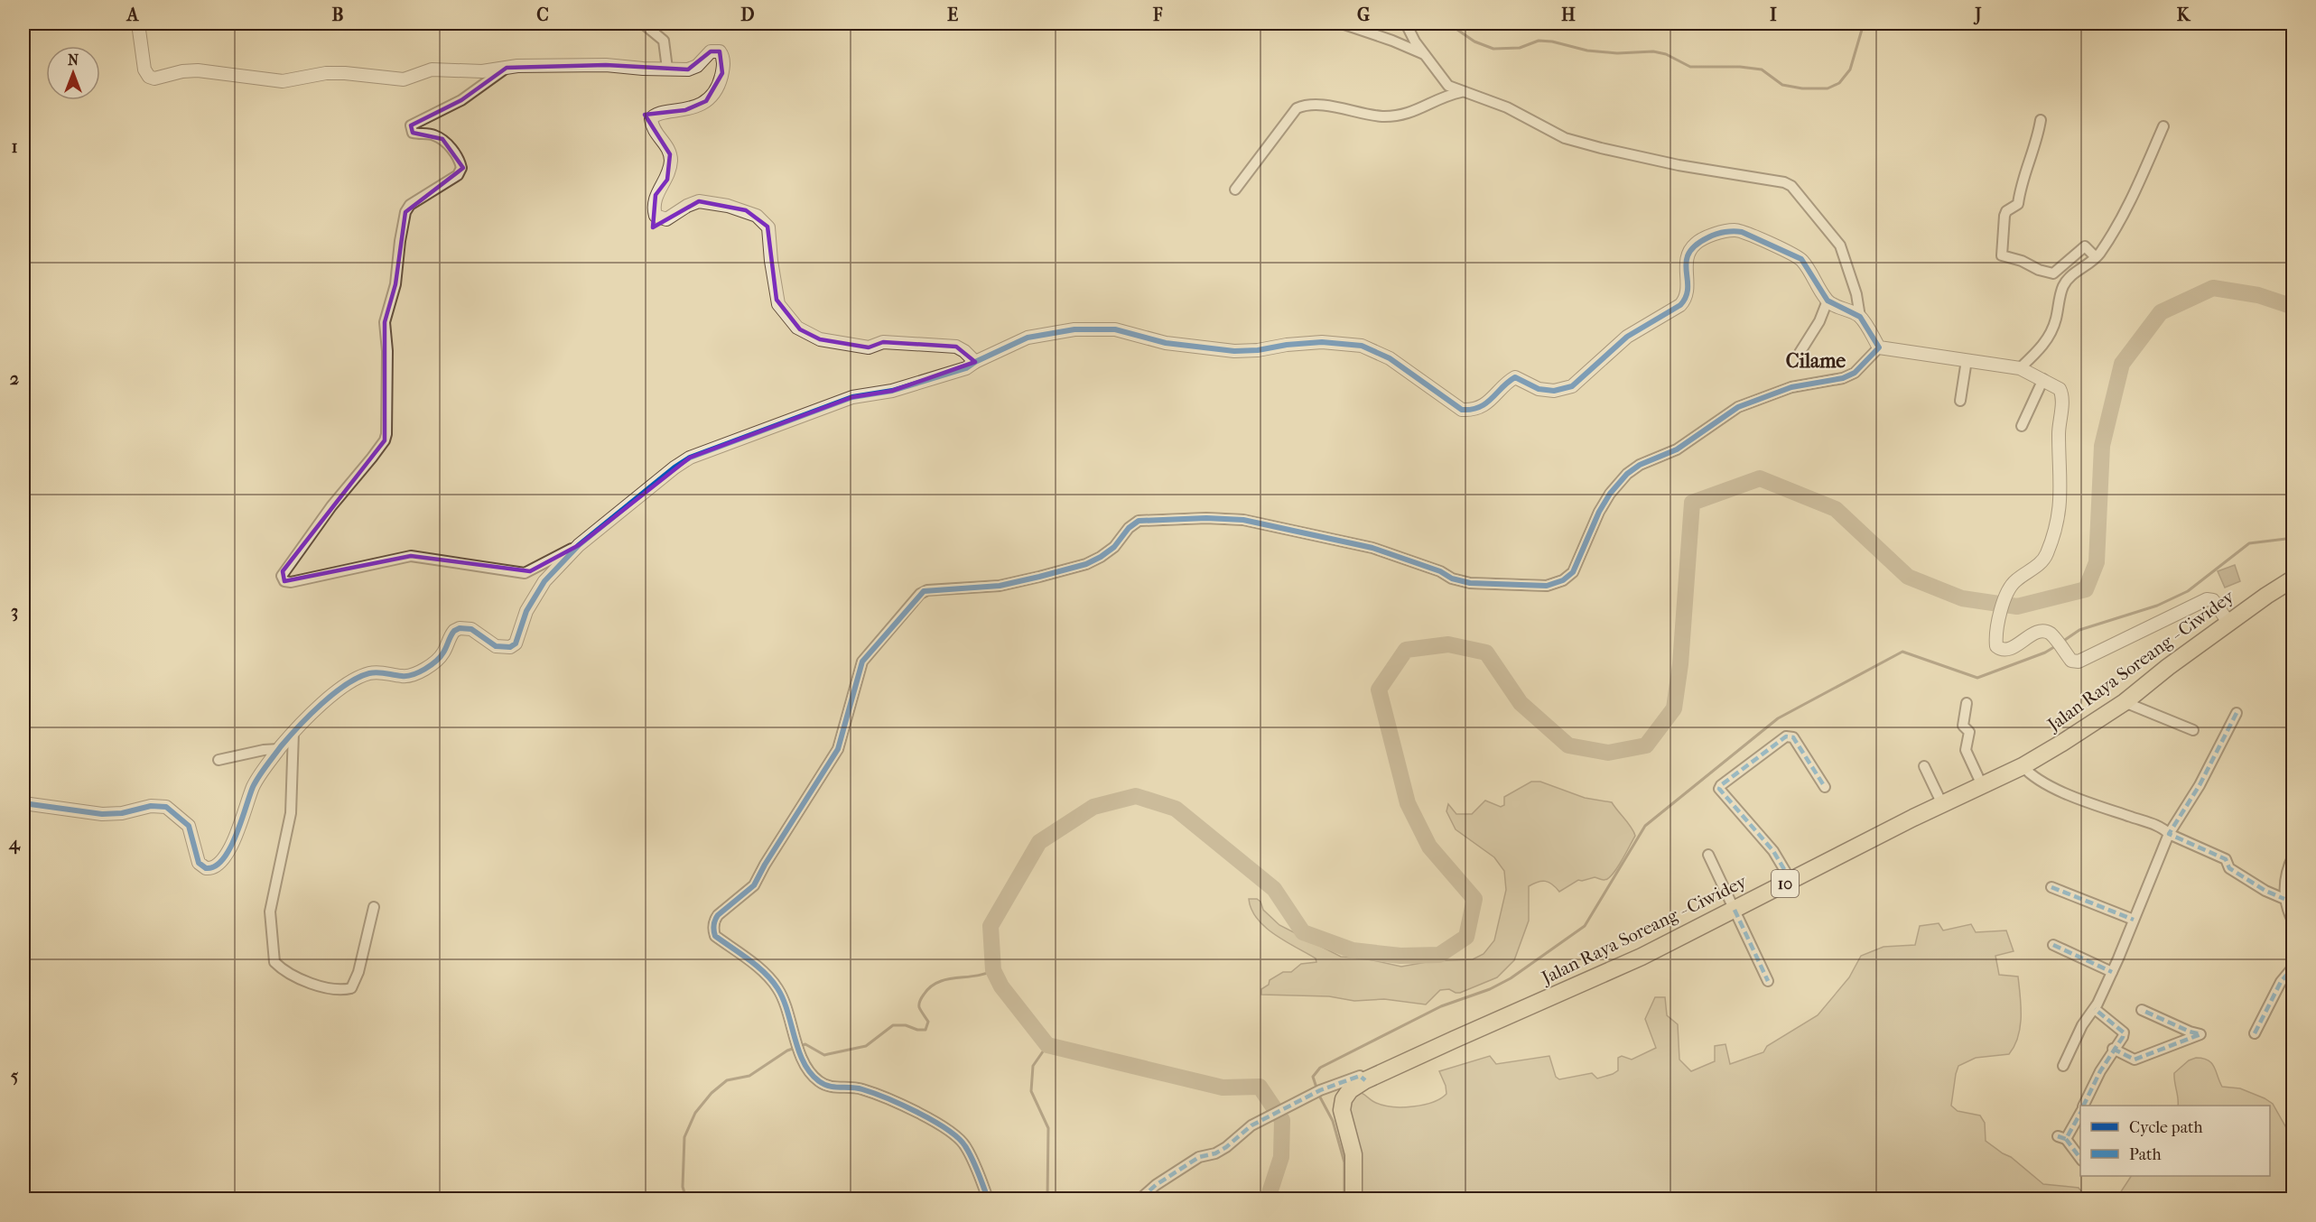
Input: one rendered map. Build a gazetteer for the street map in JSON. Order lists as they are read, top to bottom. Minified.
{"streets":{"highway":["Jalan Raya Soreang - Ciwidey","10"]},"districts":["Cilame"],"legend":["Cycle path","Path"],"north":"top","grid":{"columns":["A","B","C","D","E","F","G","H","I","J","K"],"rows":["1","2","3","4","5"]}}
